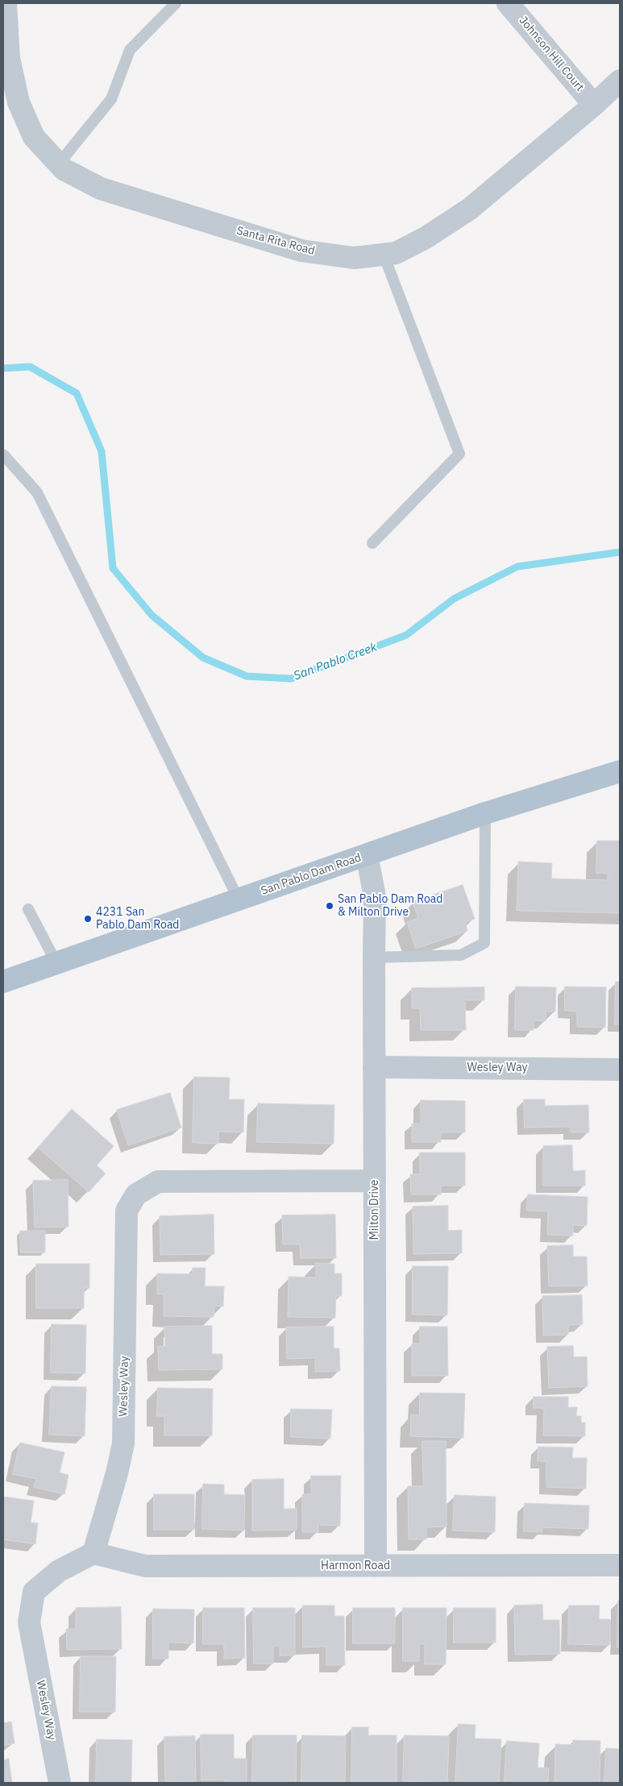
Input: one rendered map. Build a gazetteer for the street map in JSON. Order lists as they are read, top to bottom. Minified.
{"streets":{"main road":["San Pablo Dam Road"],"street":["Johnson Hill Court","Santa Rita Road","Wesley Way","Milton Drive","Harmon Road"]},"crossings":[["Johnson Hill Court","Santa Rita Road"],["San Pablo Dam Road","Milton Drive"],["Wesley Way","Milton Drive"],["Wesley Way","Harmon Road"],["Milton Drive","Harmon Road"]],"water":["San Pablo Creek"],"places":["San Pablo Dam Road & Milton Drive","4231 San Pablo Dam Road"]}
